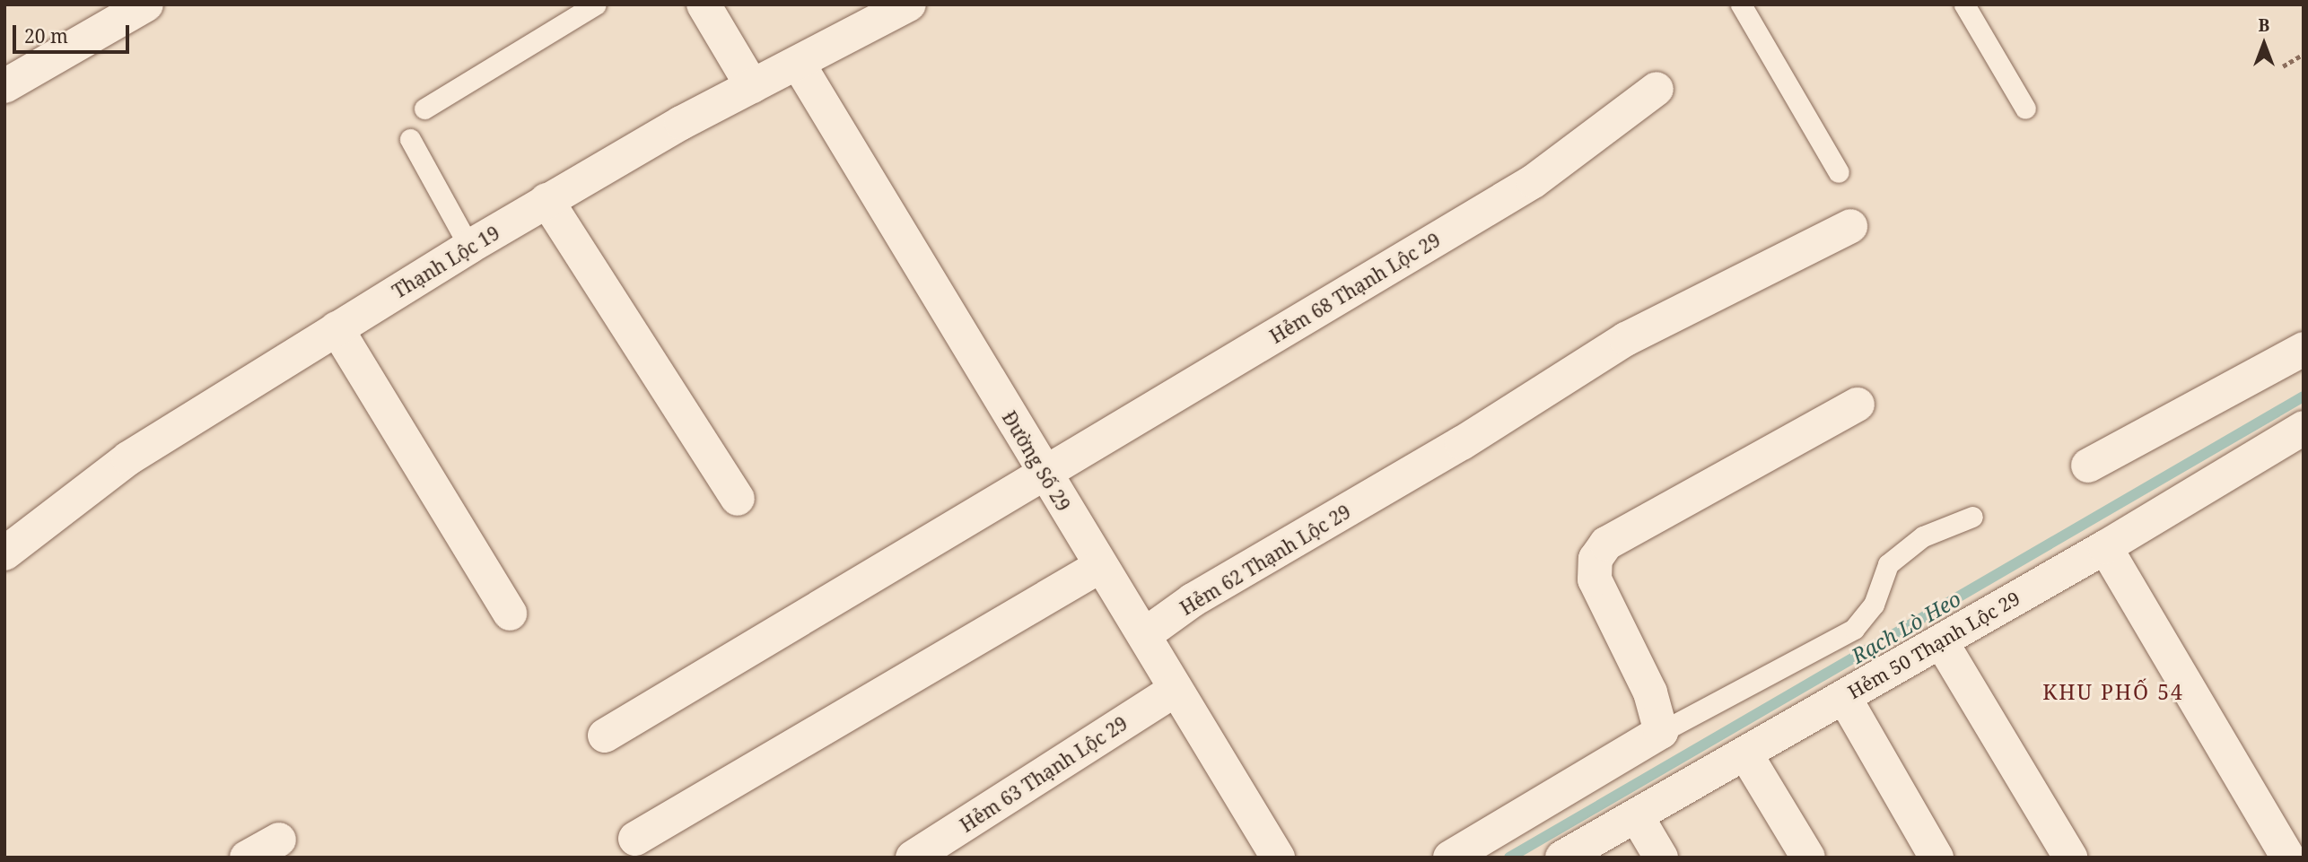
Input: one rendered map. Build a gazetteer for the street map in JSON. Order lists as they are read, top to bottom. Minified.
{"streets":{"street":["Thạnh Lộc 19","Hẻm 68 Thạnh Lộc 29","Đường Số 29","Hẻm 62 Thạnh Lộc 29","Hẻm 50 Thạnh Lộc 29","Hẻm 63 Thạnh Lộc 29"]},"crossings":[["Thạnh Lộc 19","Đường Số 29"],["Hẻm 68 Thạnh Lộc 29","Đường Số 29"],["Đường Số 29","Hẻm 62 Thạnh Lộc 29"],["Đường Số 29","Hẻm 63 Thạnh Lộc 29"]],"districts":["KHU PHỐ 54"],"water":["Rạch Lò Heo"],"scale_bar":"20 m","north":"top"}
